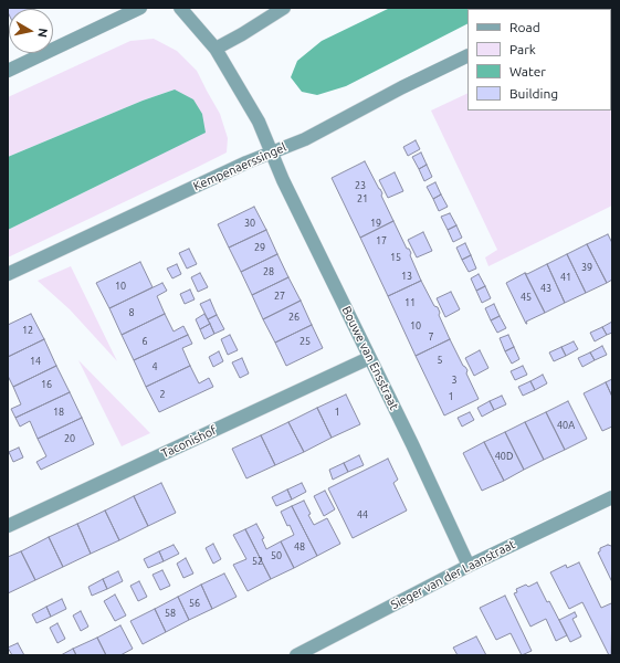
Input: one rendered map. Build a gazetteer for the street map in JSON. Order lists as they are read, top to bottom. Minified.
{"streets":{"street":["Kempenaerssingel","Bouwe van Ensstraat","Taconishof","Sieger van der Laanstraat"]},"crossings":[["Kempenaerssingel","Bouwe van Ensstraat"],["Bouwe van Ensstraat","Taconishof"],["Bouwe van Ensstraat","Sieger van der Laanstraat"]],"house_numbers":["23","21","30","19","17","29","15","39","28","13","41","10","43","27","45","11","8","26","10","12","7","6","25","5","14","4","3","16","2","1","18","1","40A","20","40D","44","48","50","52","56","58"],"legend":["Road","Park","Water","Building"],"north":"right"}
